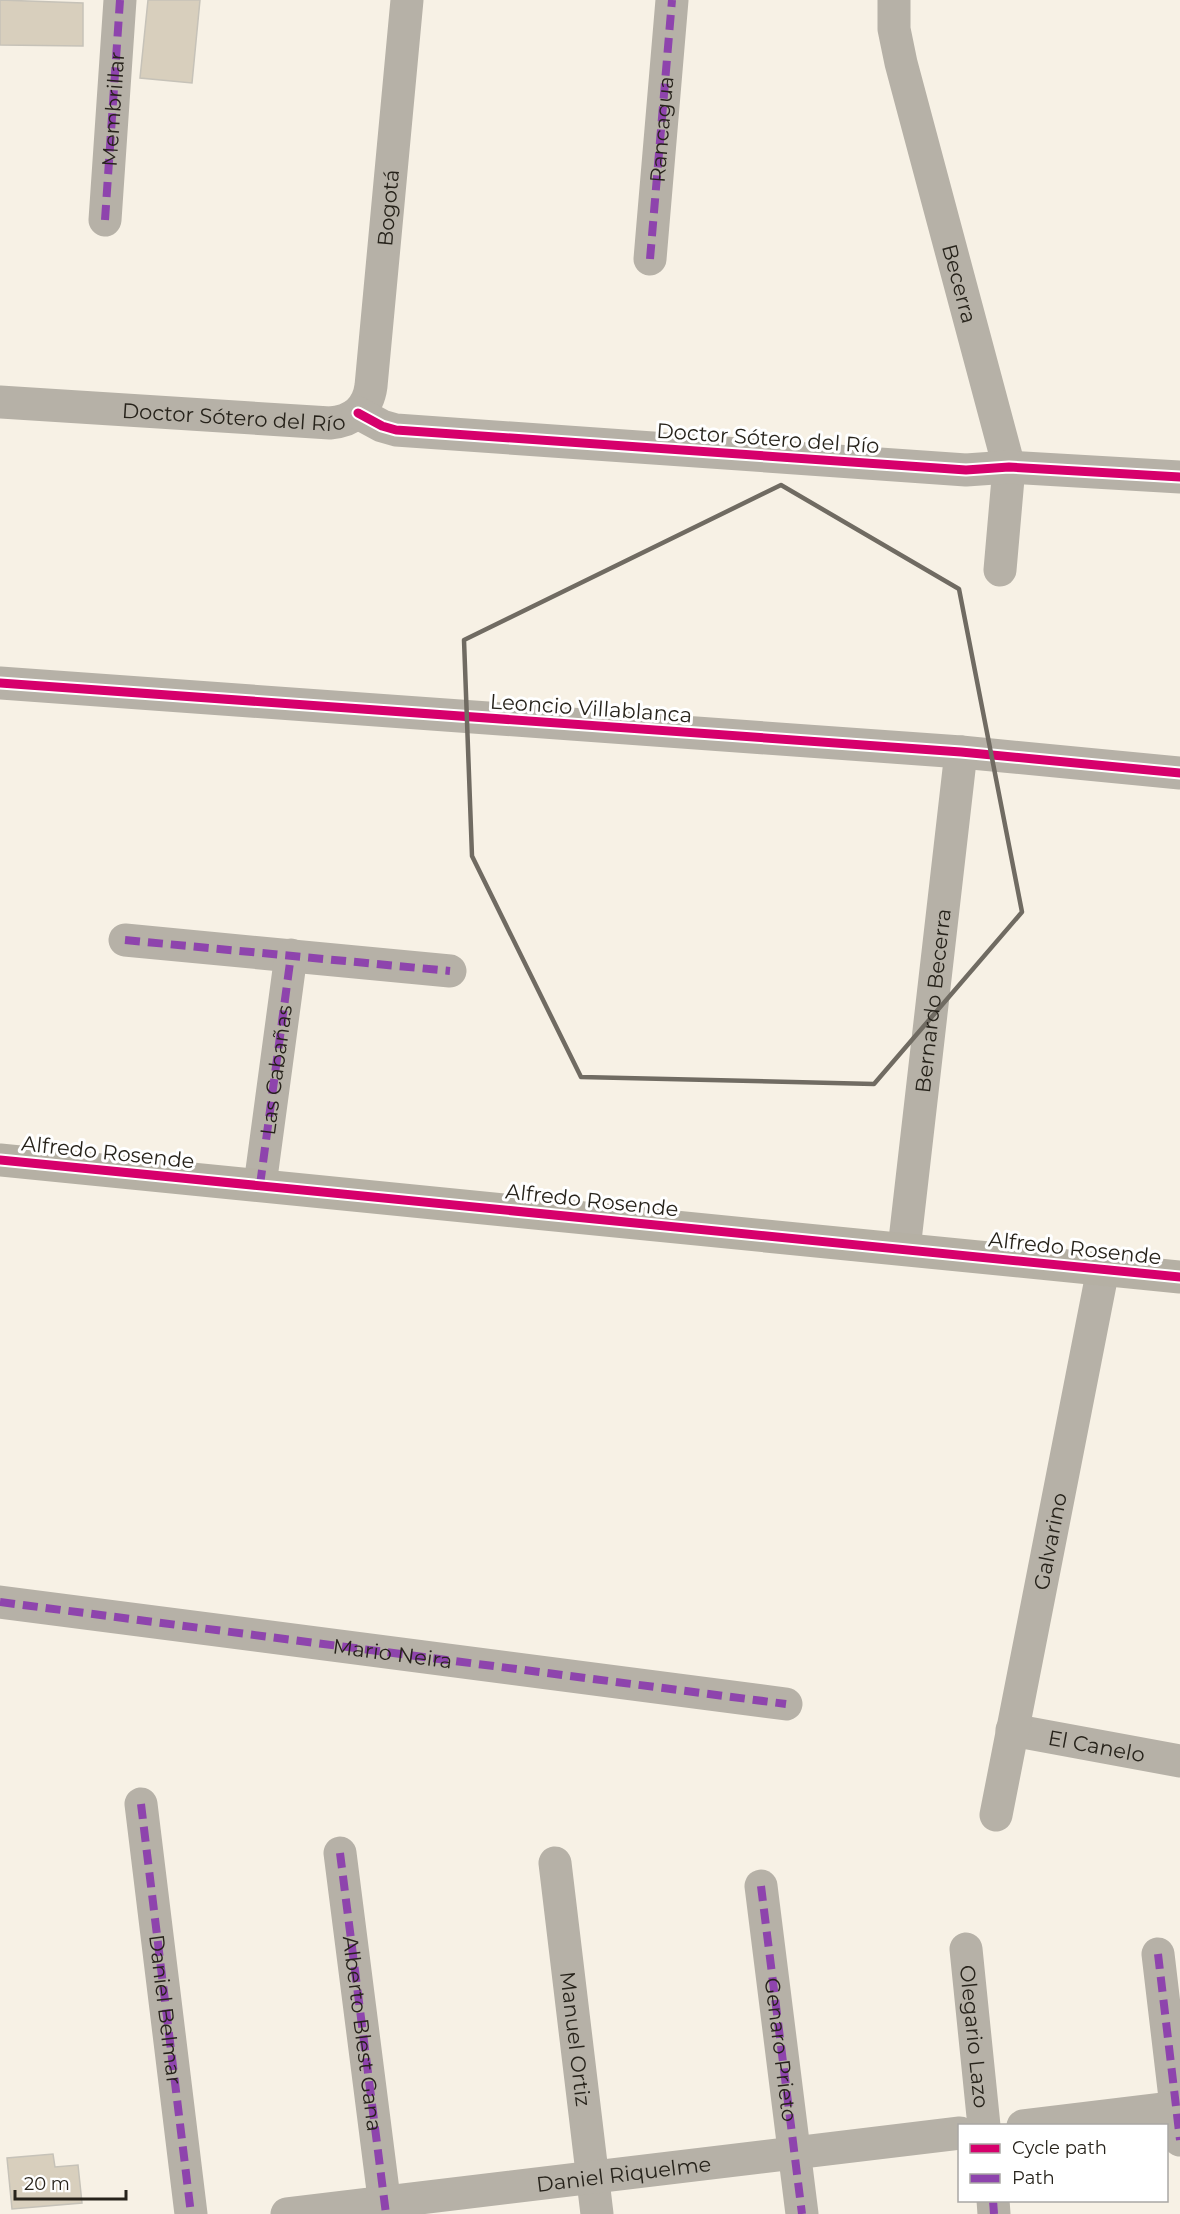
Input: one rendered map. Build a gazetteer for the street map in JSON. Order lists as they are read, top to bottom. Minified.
{"streets":{"street":["Membrillar","Rancagua","Bogotá","Becerra","Doctor Sótero del Río","Leoncio Villablanca","Bernardo Becerra","Las Cabañas","Alfredo Rosende","Galvarino","Mario Neira","El Canelo","Daniel Belmar","Alberto Blest Gana","Olegario Lazo","Manuel Ortiz","Genaro Prieto","Daniel Riquelme"]},"crossings":[["Bogotá","Doctor Sótero del Río"],["Becerra","Doctor Sótero del Río"],["Leoncio Villablanca","Bernardo Becerra"],["Bernardo Becerra","Alfredo Rosende"],["Las Cabañas","Alfredo Rosende"],["Alfredo Rosende","Galvarino"],["Galvarino","El Canelo"],["Alberto Blest Gana","Daniel Riquelme"],["Manuel Ortiz","Daniel Riquelme"],["Genaro Prieto","Daniel Riquelme"]],"legend":["Cycle path","Path"],"scale_bar":"20 m"}
